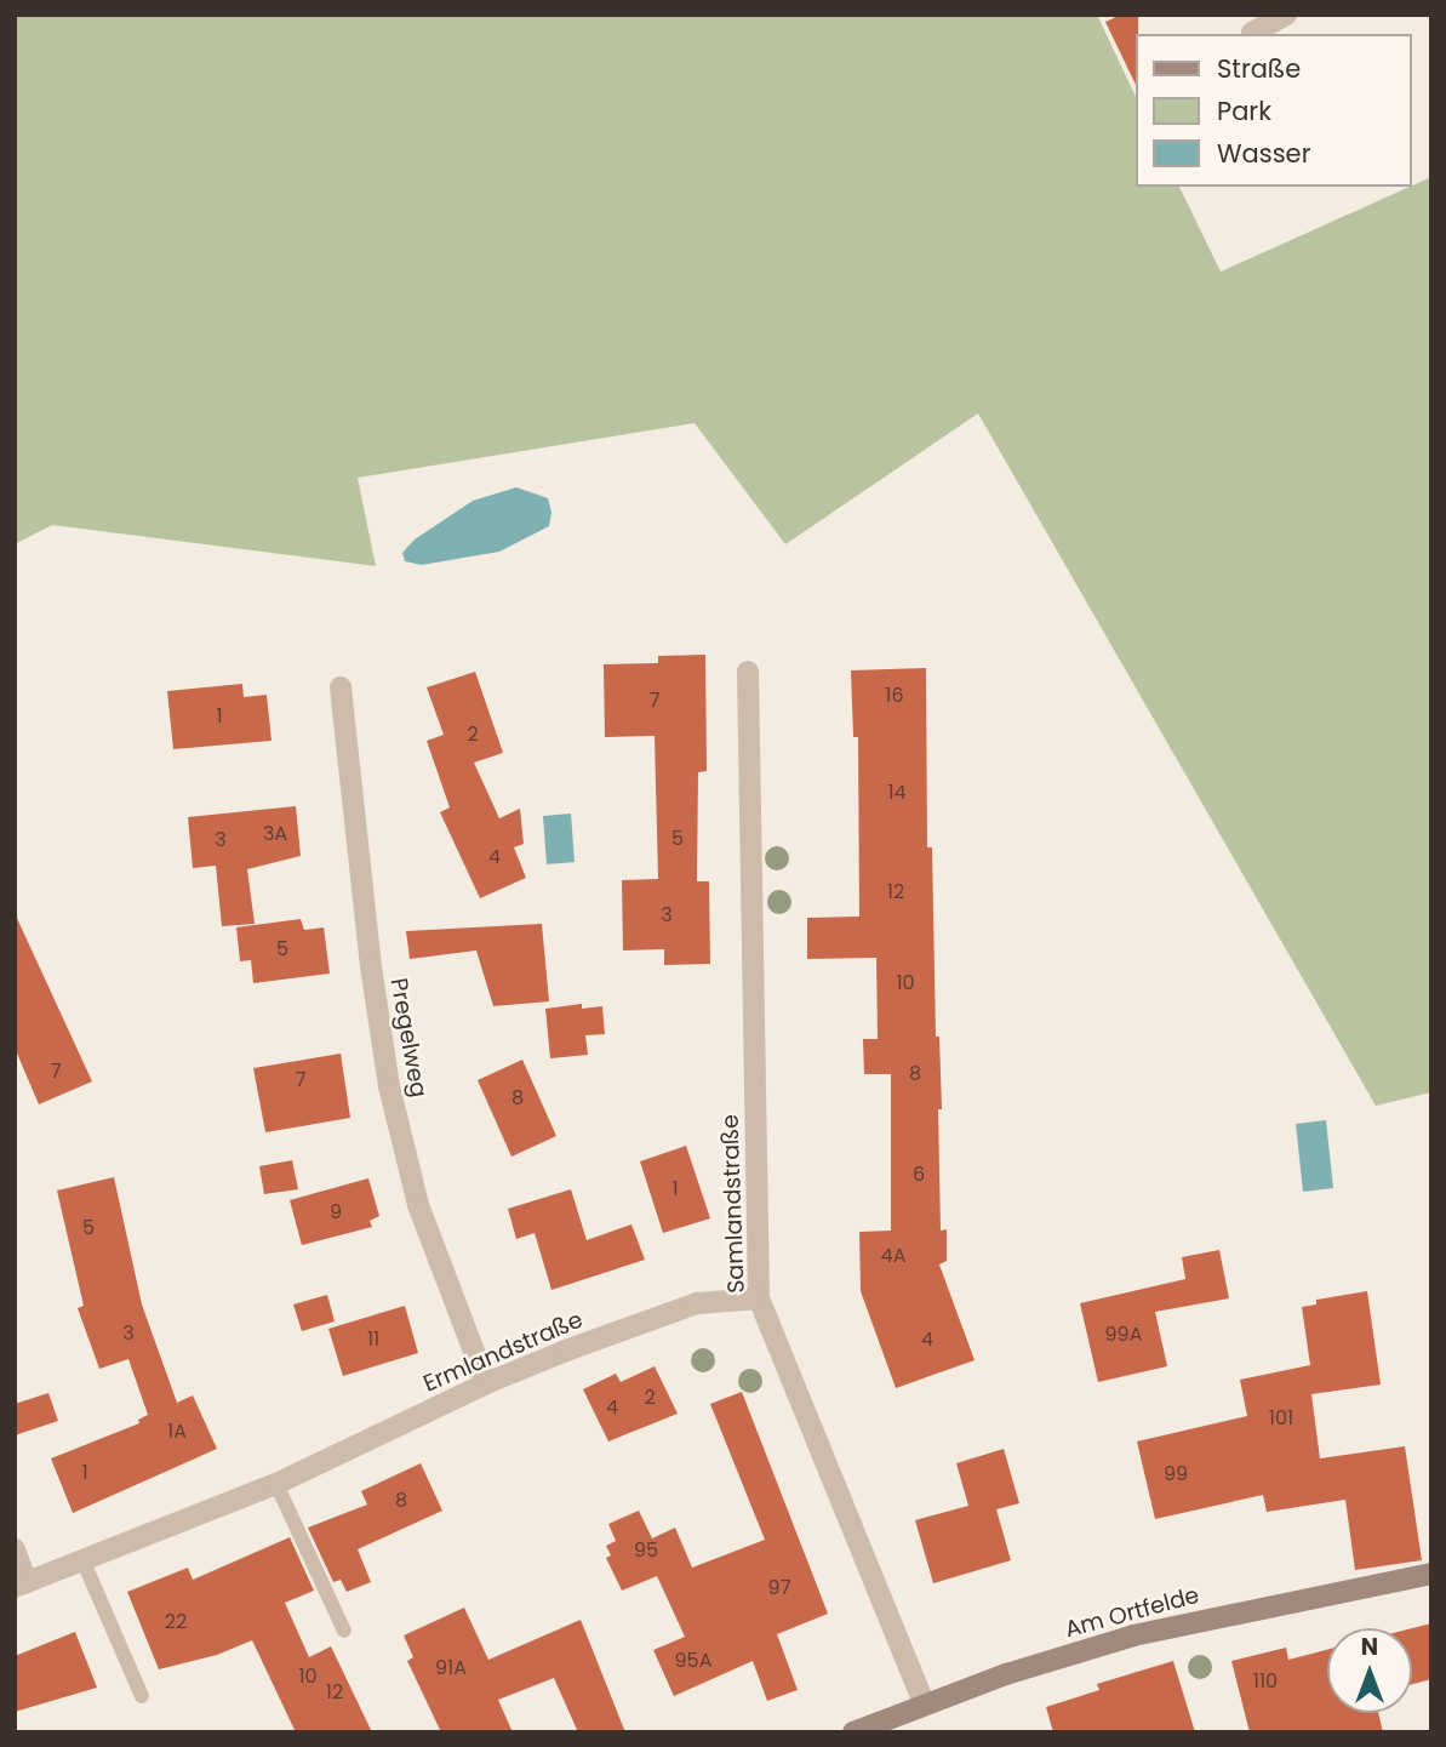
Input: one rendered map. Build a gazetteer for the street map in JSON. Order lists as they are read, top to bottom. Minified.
{"streets":{"main road":["Am Ortfelde"],"street":["Pregelweg","Samlandstraße","Ermlandstraße"]},"crossings":[["Pregelweg","Ermlandstraße"],["Samlandstraße","Ermlandstraße"],["Samlandstraße","Am Ortfelde"]],"house_numbers":["16","7","1","2","14","3A","5","3","4","12","3","5","10","7","8","7","8","6","1","9","5","4A","3","99A","11","4","2","4","101","1A","1","99","8","95","97","22","95A","91A","10","110","12"],"legend":["Straße","Park","Wasser"],"north":"top"}
